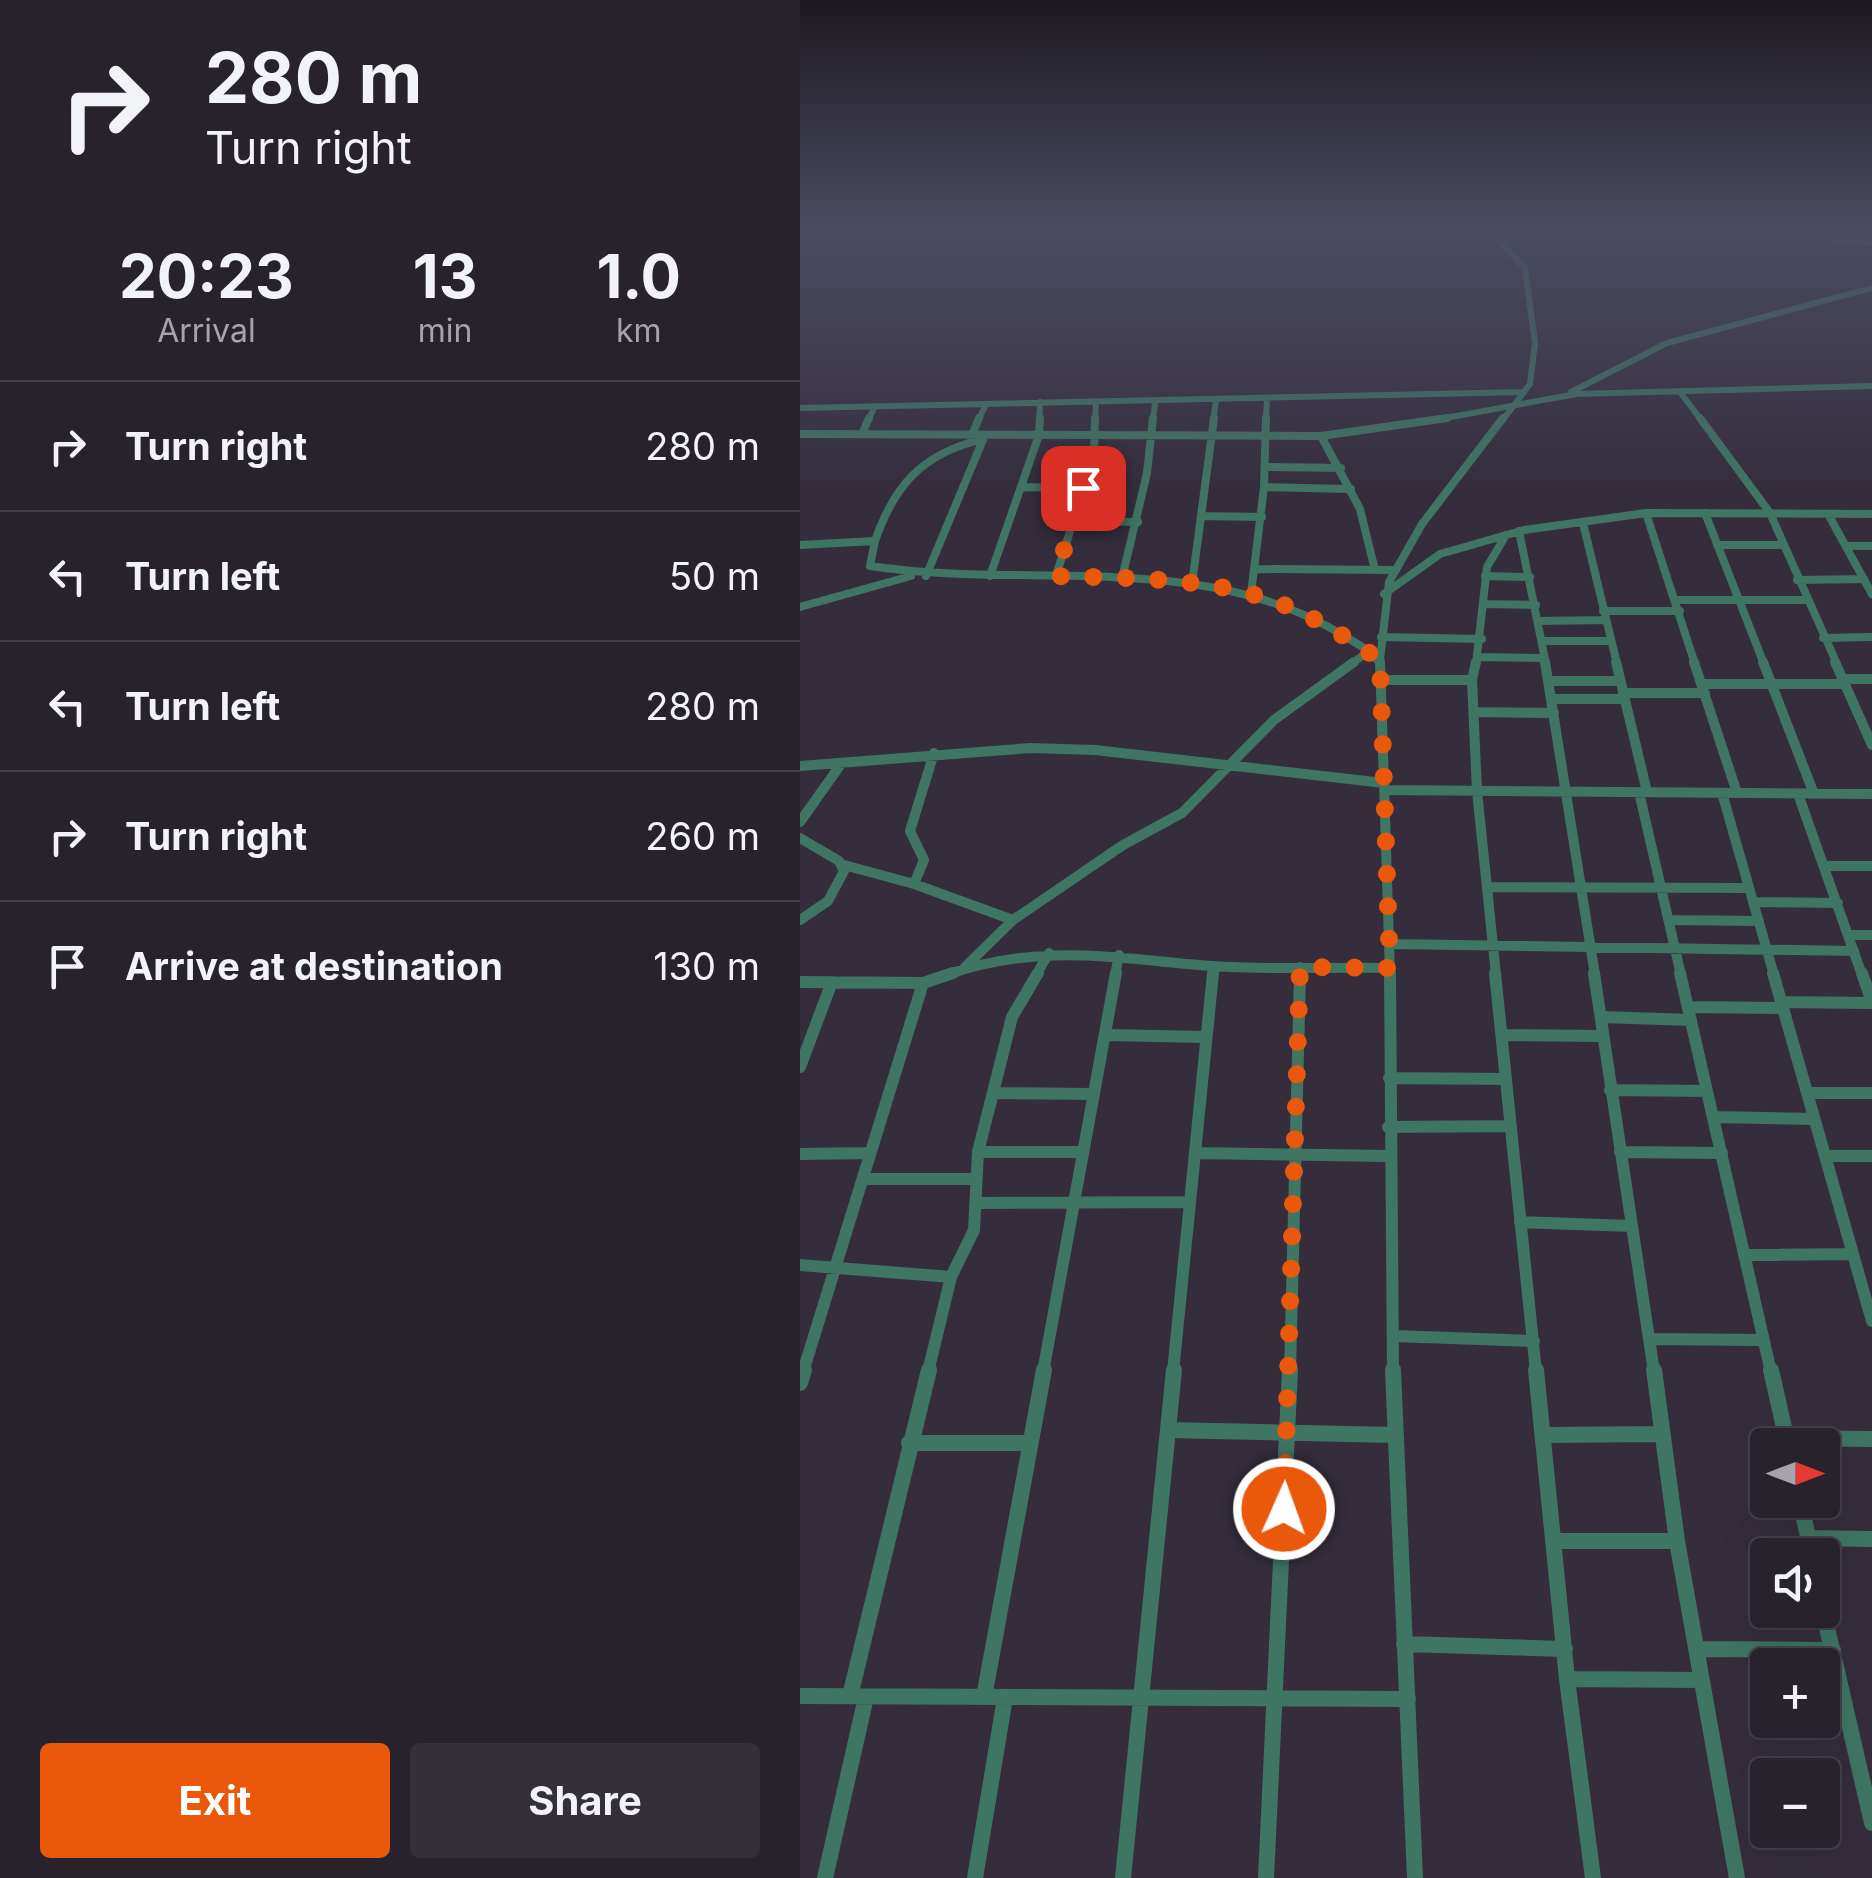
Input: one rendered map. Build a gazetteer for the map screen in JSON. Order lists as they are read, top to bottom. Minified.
{"north":"right","page":{"turn":["280 m","Turn right"],"eta":["20:23","Arrival","13","min","1.0","km"],"list":[{"name":"Turn right","value":"280 m"},{"name":"Turn left","value":"50 m"},{"name":"Turn left","value":"280 m"},{"name":"Turn right","value":"260 m"},{"name":"Arrive at destination","value":"130 m"}],"map_buttons":["+","−"],"buttons":["Exit","Share"]}}
